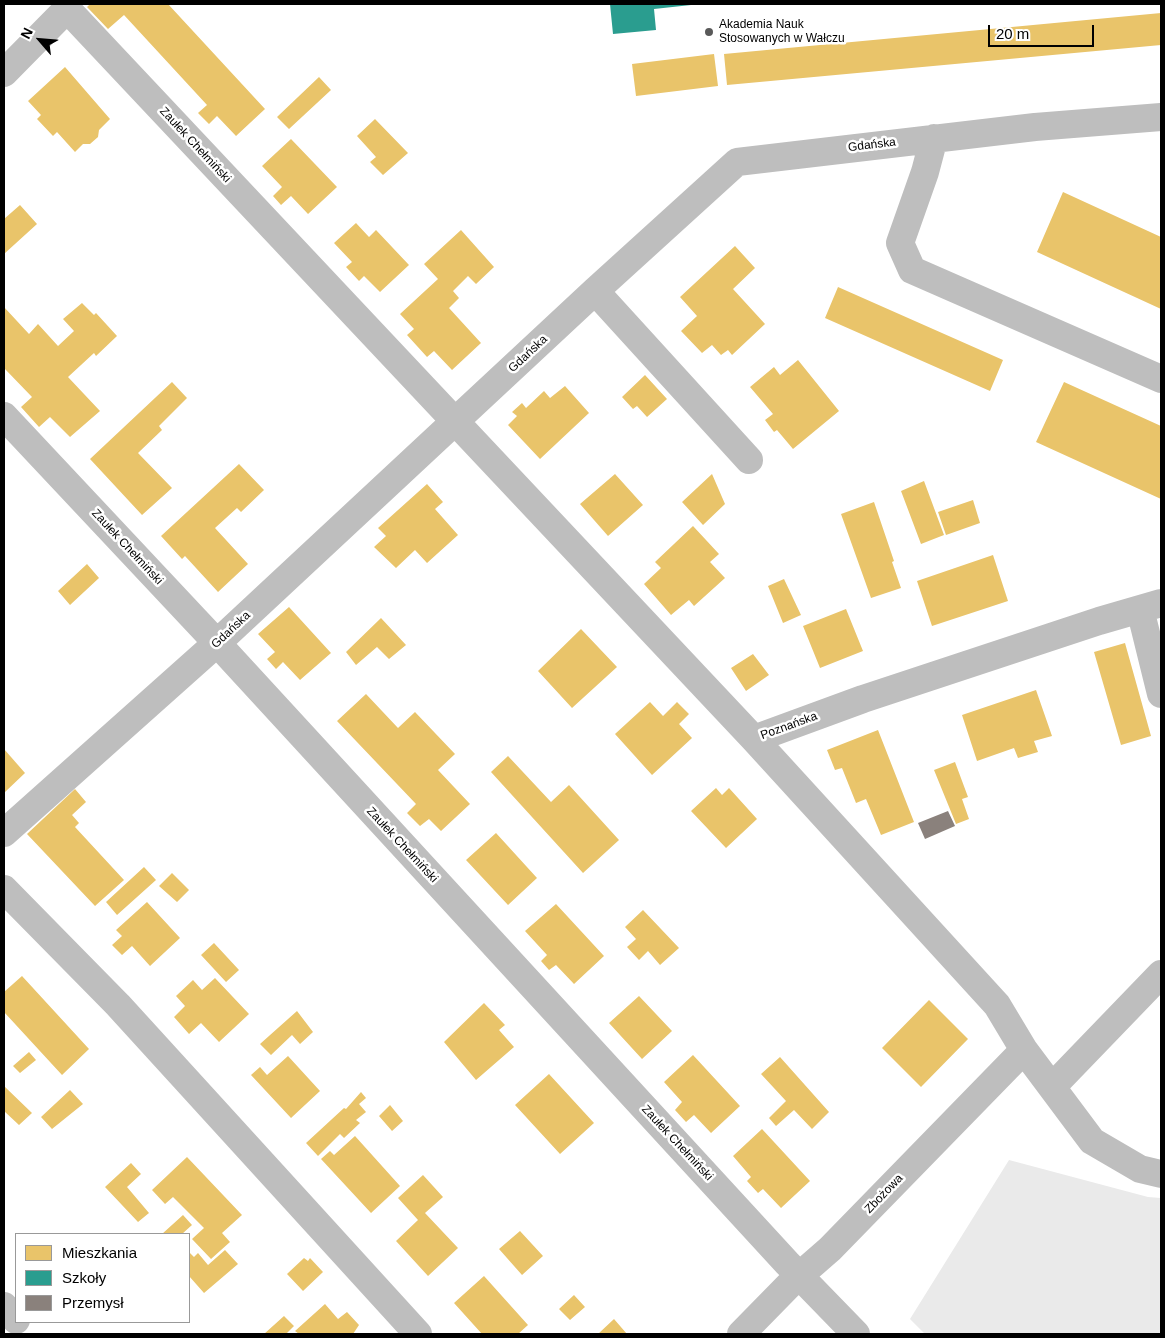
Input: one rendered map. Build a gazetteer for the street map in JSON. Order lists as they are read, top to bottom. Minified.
{"streets":{"street":["Zaułek Chełmiński","Gdańska","Poznańska","Zbożowa"]},"crossings":[["Zaułek Chełmiński","Gdańska"],["Zaułek Chełmiński","Poznańska"],["Zaułek Chełmiński","Zbożowa"],["Poznańska","Zbożowa"]],"places":["Akademia Nauk Stosowanych w Wałczu"],"legend":["Mieszkania","Szkoły","Przemysł"],"scale_bar":"20 m","north":"top left"}
